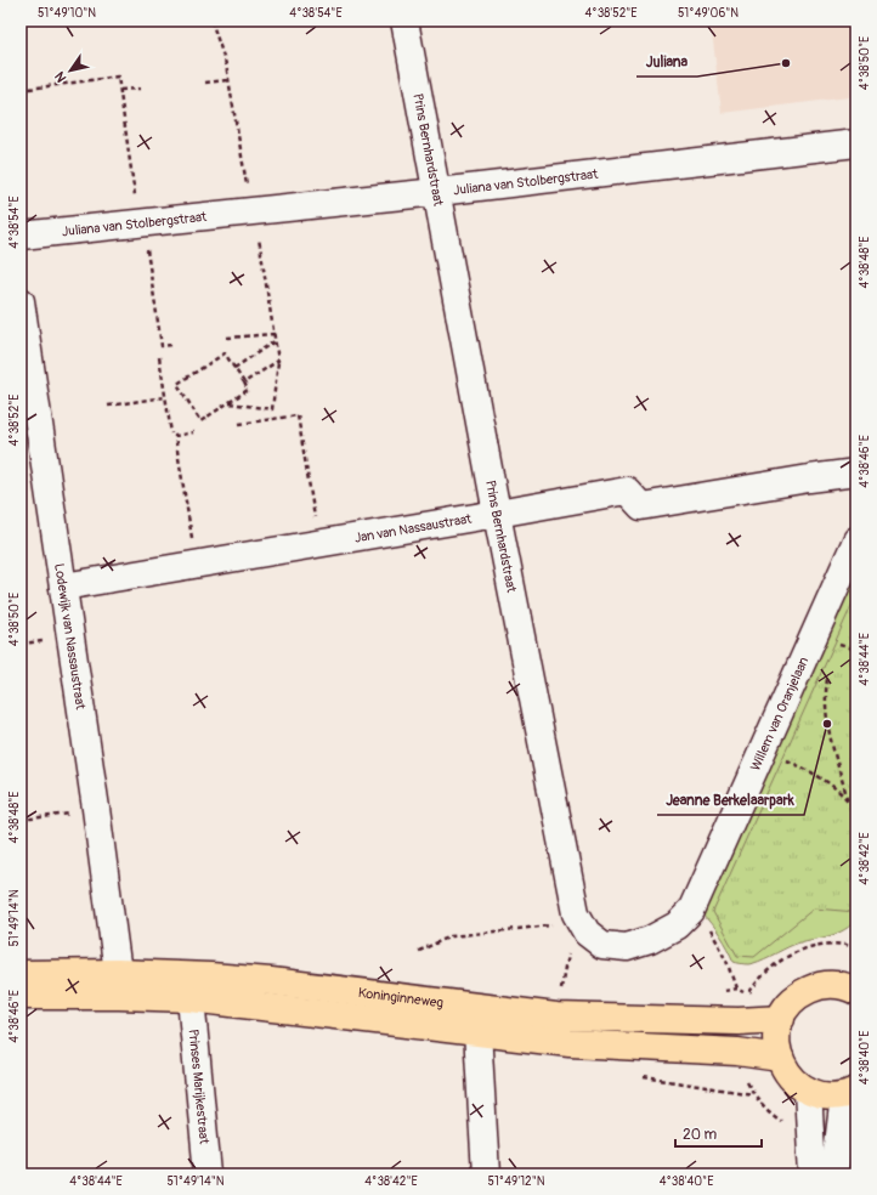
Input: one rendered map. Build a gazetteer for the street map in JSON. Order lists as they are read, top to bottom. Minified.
{"streets":{"main road":["Koninginneweg"],"street":["Prins Bernhardstraat","Juliana van Stolbergstraat","Jan van Nassaustraat","Lodewijk van Nassaustraat","Willem van Oranjelaan","Prinses Marijkestraat"]},"crossings":[["Prins Bernhardstraat","Juliana van Stolbergstraat"],["Prins Bernhardstraat","Jan van Nassaustraat"],["Prins Bernhardstraat","Willem van Oranjelaan"],["Jan van Nassaustraat","Lodewijk van Nassaustraat"],["Lodewijk van Nassaustraat","Koninginneweg"],["Koninginneweg","Prinses Marijkestraat"]],"places":["Juliana","Jeanne Berkelaarpark"],"scale_bar":"20 m","north":"bottom left","coordinates":["51°49'10\"N","4°38'54\"E","4°38'52\"E","51°49'06\"N","4°38'50\"E","4°38'48\"E","4°38'46\"E","4°38'44\"E","4°38'42\"E","51°49'14\"N","4°38'40\"E","51°49'12\"N"]}
